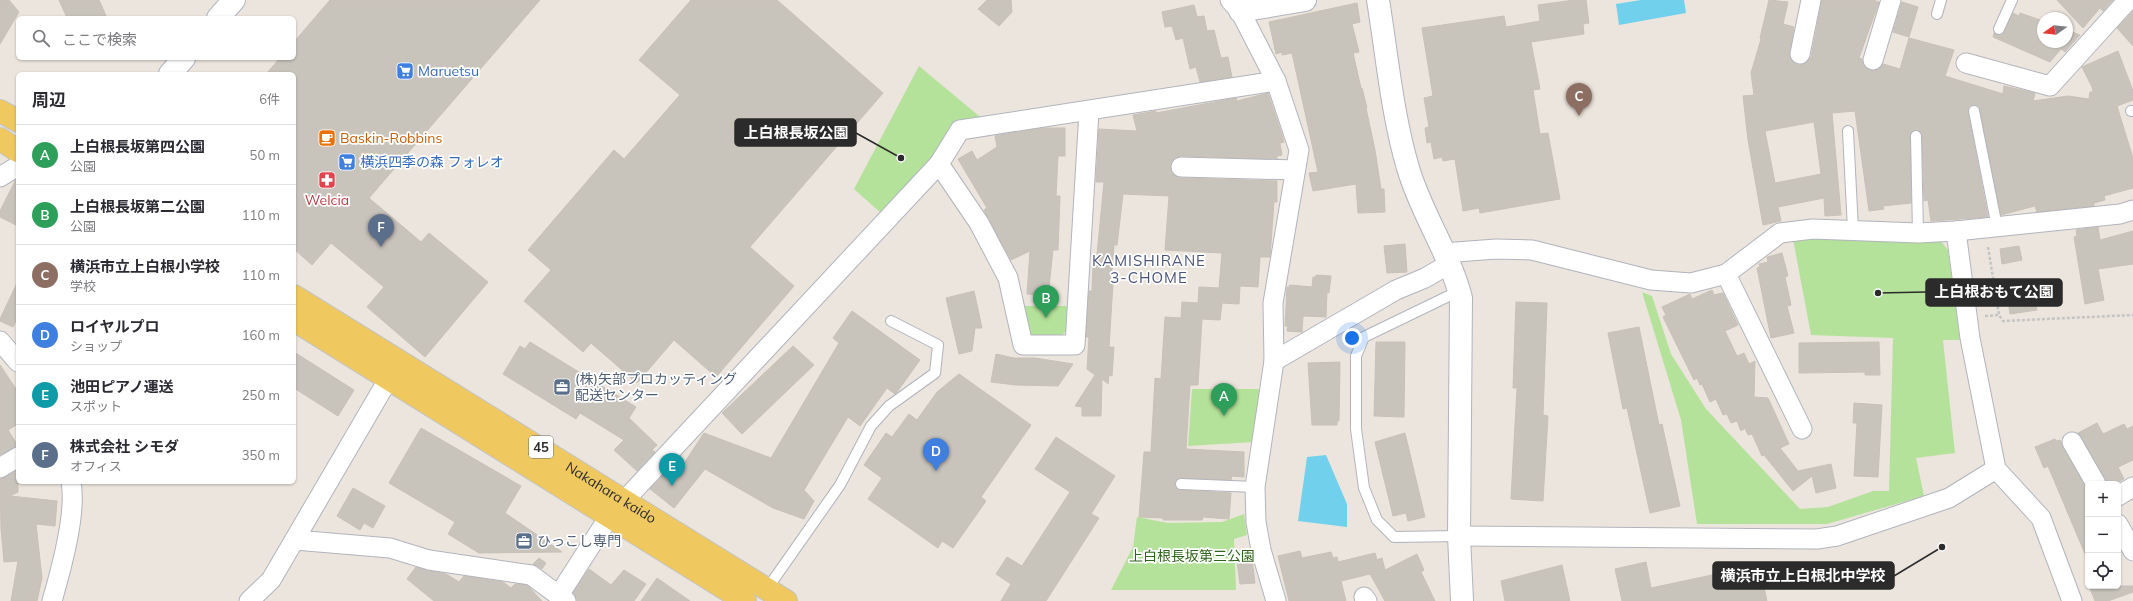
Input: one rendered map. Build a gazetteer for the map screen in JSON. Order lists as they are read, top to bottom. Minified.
{"streets":{"main road":["45","Nakahara kaido"]},"districts":["KAMISHIRANE 3-CHOME"],"parks":["上白根長坂第三公園"],"places":{"supermarket":["Maruetsu","横浜四季の森 フォレオ"],"cafe":["Baskin-Robbins"],"other":["上白根長坂公園","上白根おもて公園","横浜市立上白根北中学校"],"pharmacy":["Welcia"],"office":["(株)矢部プロカッティング 配送センター","ひっこし専門"]},"north":"left","page":{"search":"ここで検索","heading":["周辺","6件"],"pins":["C","F","B","A","D","E"],"list":[{"mark":"A","name":"上白根長坂第四公園","note":"公園","value":"50 m"},{"mark":"B","name":"上白根長坂第二公園","note":"公園","value":"110 m"},{"mark":"C","name":"横浜市立上白根小学校","note":"学校","value":"110 m"},{"mark":"D","name":"ロイヤルプロ","note":"ショップ","value":"160 m"},{"mark":"E","name":"池田ピアノ運送","note":"スポット","value":"250 m"},{"mark":"F","name":"株式会社 シモダ","note":"オフィス","value":"350 m"}],"map_buttons":["+","−"]}}
